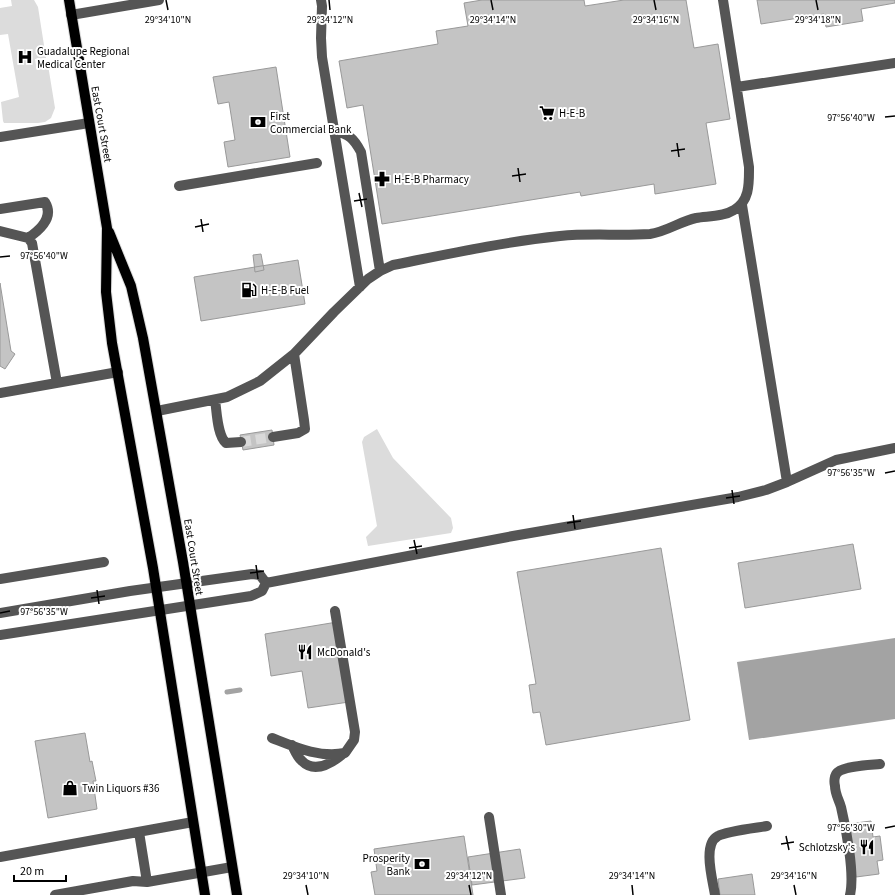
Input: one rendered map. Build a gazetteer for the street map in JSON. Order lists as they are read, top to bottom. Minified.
{"streets":{"main road":["East Court Street"]},"places":{"hospital":["Guadalupe Regional Medical Center"],"supermarket":["H-E-B"],"bank":["First Commercial Bank","Prosperity Bank"],"pharmacy":["H-E-B Pharmacy"],"fuel station":["H-E-B Fuel"],"restaurant":["McDonald's","Schlotzsky's"],"shop":["Twin Liquors #36"]},"scale_bar":"20 m","coordinates":["29°34'10\"N","29°34'12\"N","29°34'14\"N","29°34'16\"N","29°34'18\"N","97°56'40\"W","97°56'35\"W","97°56'30\"W"]}
